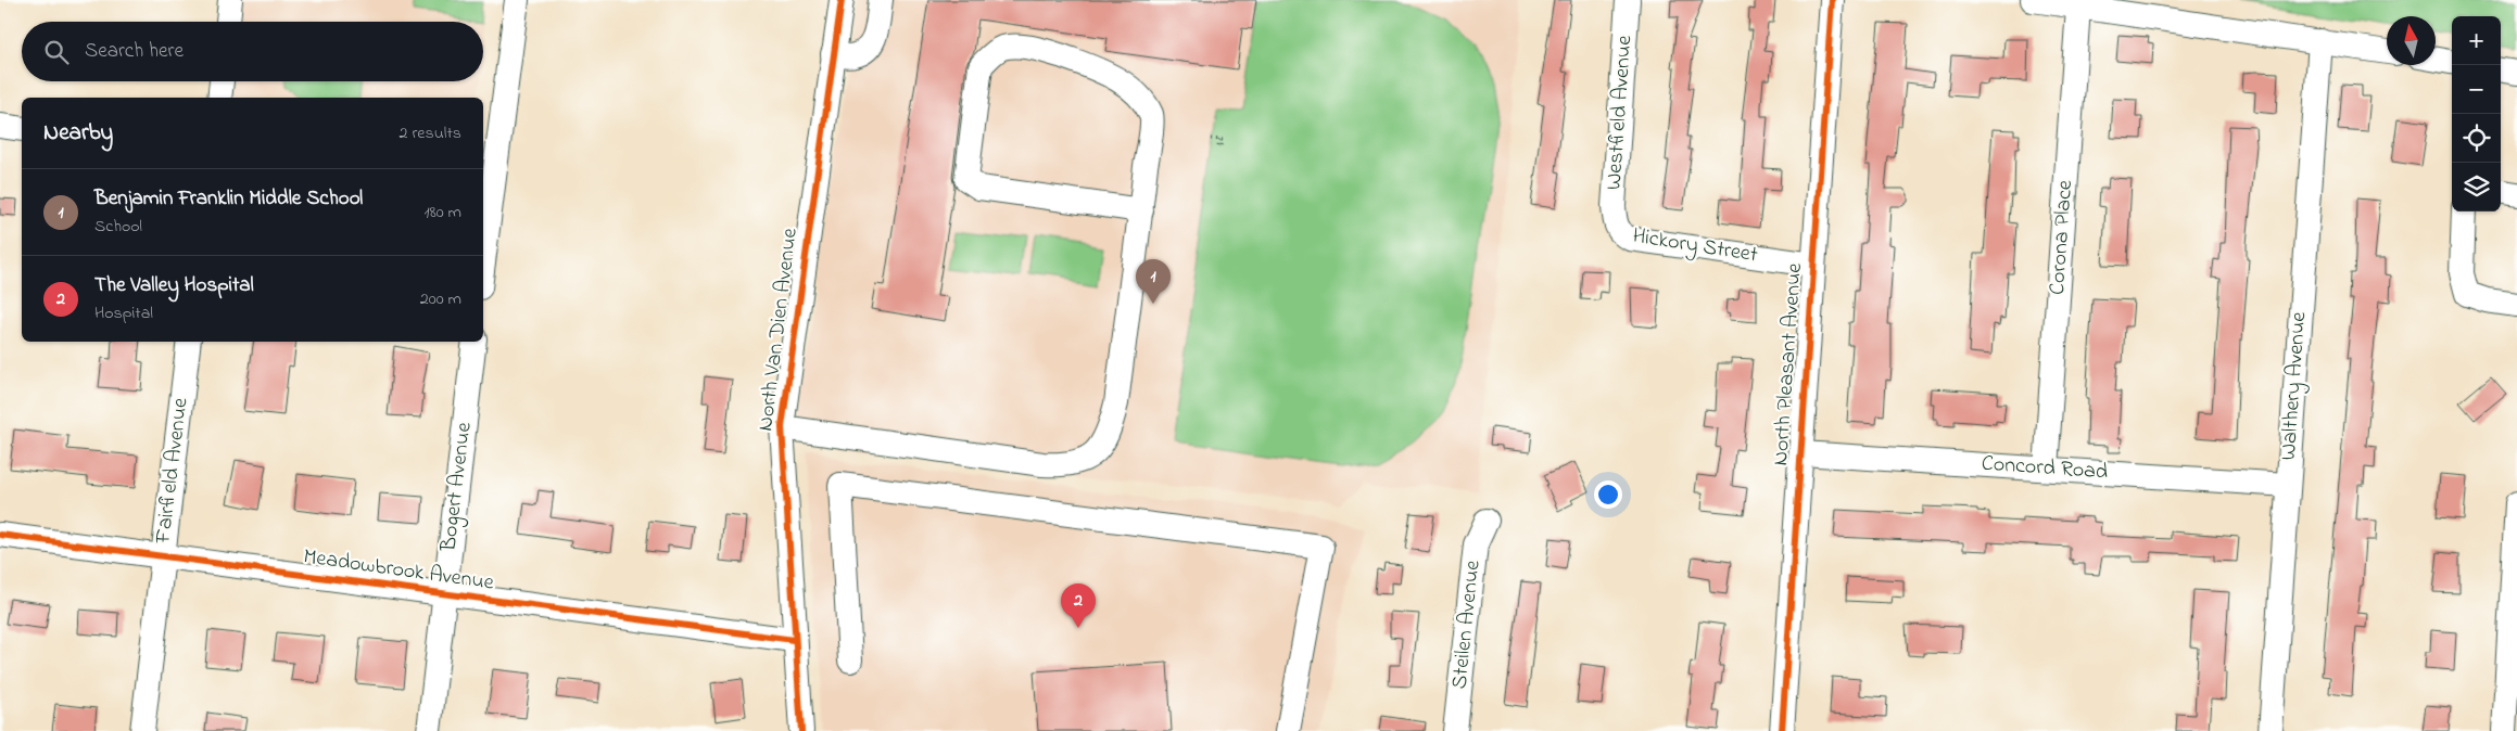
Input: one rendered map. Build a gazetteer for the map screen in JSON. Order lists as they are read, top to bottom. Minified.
{"streets":{"street":["Westfield Avenue","Corona Place","Hickory Street","North Van Dien Avenue","North Pleasant Avenue","Walthery Avenue","Concord Road","Fairfield Avenue","Bogert Avenue","Meadowbrook Avenue","Steilen Avenue"]},"crossings":[["Westfield Avenue","Hickory Street"],["Corona Place","Concord Road"],["Hickory Street","North Pleasant Avenue"],["North Van Dien Avenue","Meadowbrook Avenue"],["North Pleasant Avenue","Concord Road"],["Walthery Avenue","Concord Road"],["Fairfield Avenue","Meadowbrook Avenue"],["Bogert Avenue","Meadowbrook Avenue"]],"north":"top","page":{"map_buttons":["+","−"],"search":"Search here","heading":["Nearby","2 results"],"list":[{"mark":"1","name":"Benjamin Franklin Middle School","note":"School","value":"180 m"},{"mark":"2","name":"The Valley Hospital","note":"Hospital","value":"200 m"}],"pins":["1","2"]}}
